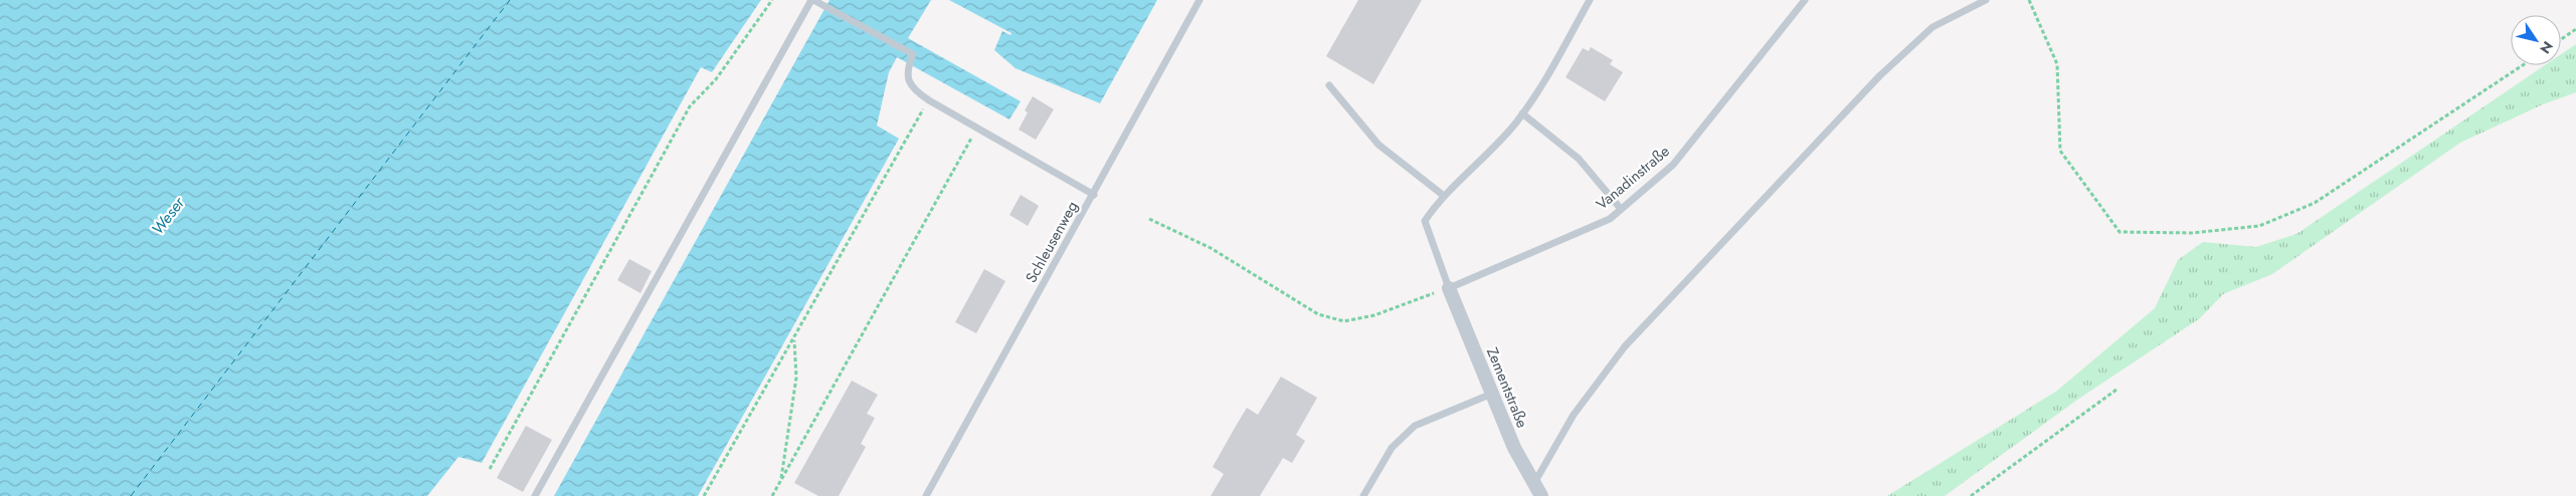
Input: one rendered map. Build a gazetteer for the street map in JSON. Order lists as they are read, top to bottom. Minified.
{"streets":{"street":["Zementstraße"],"lane":["Vanadinstraße","Schleusenweg"]},"crossings":[["Vanadinstraße","Zementstraße"]],"water":["Weser"],"north":"bottom right"}
